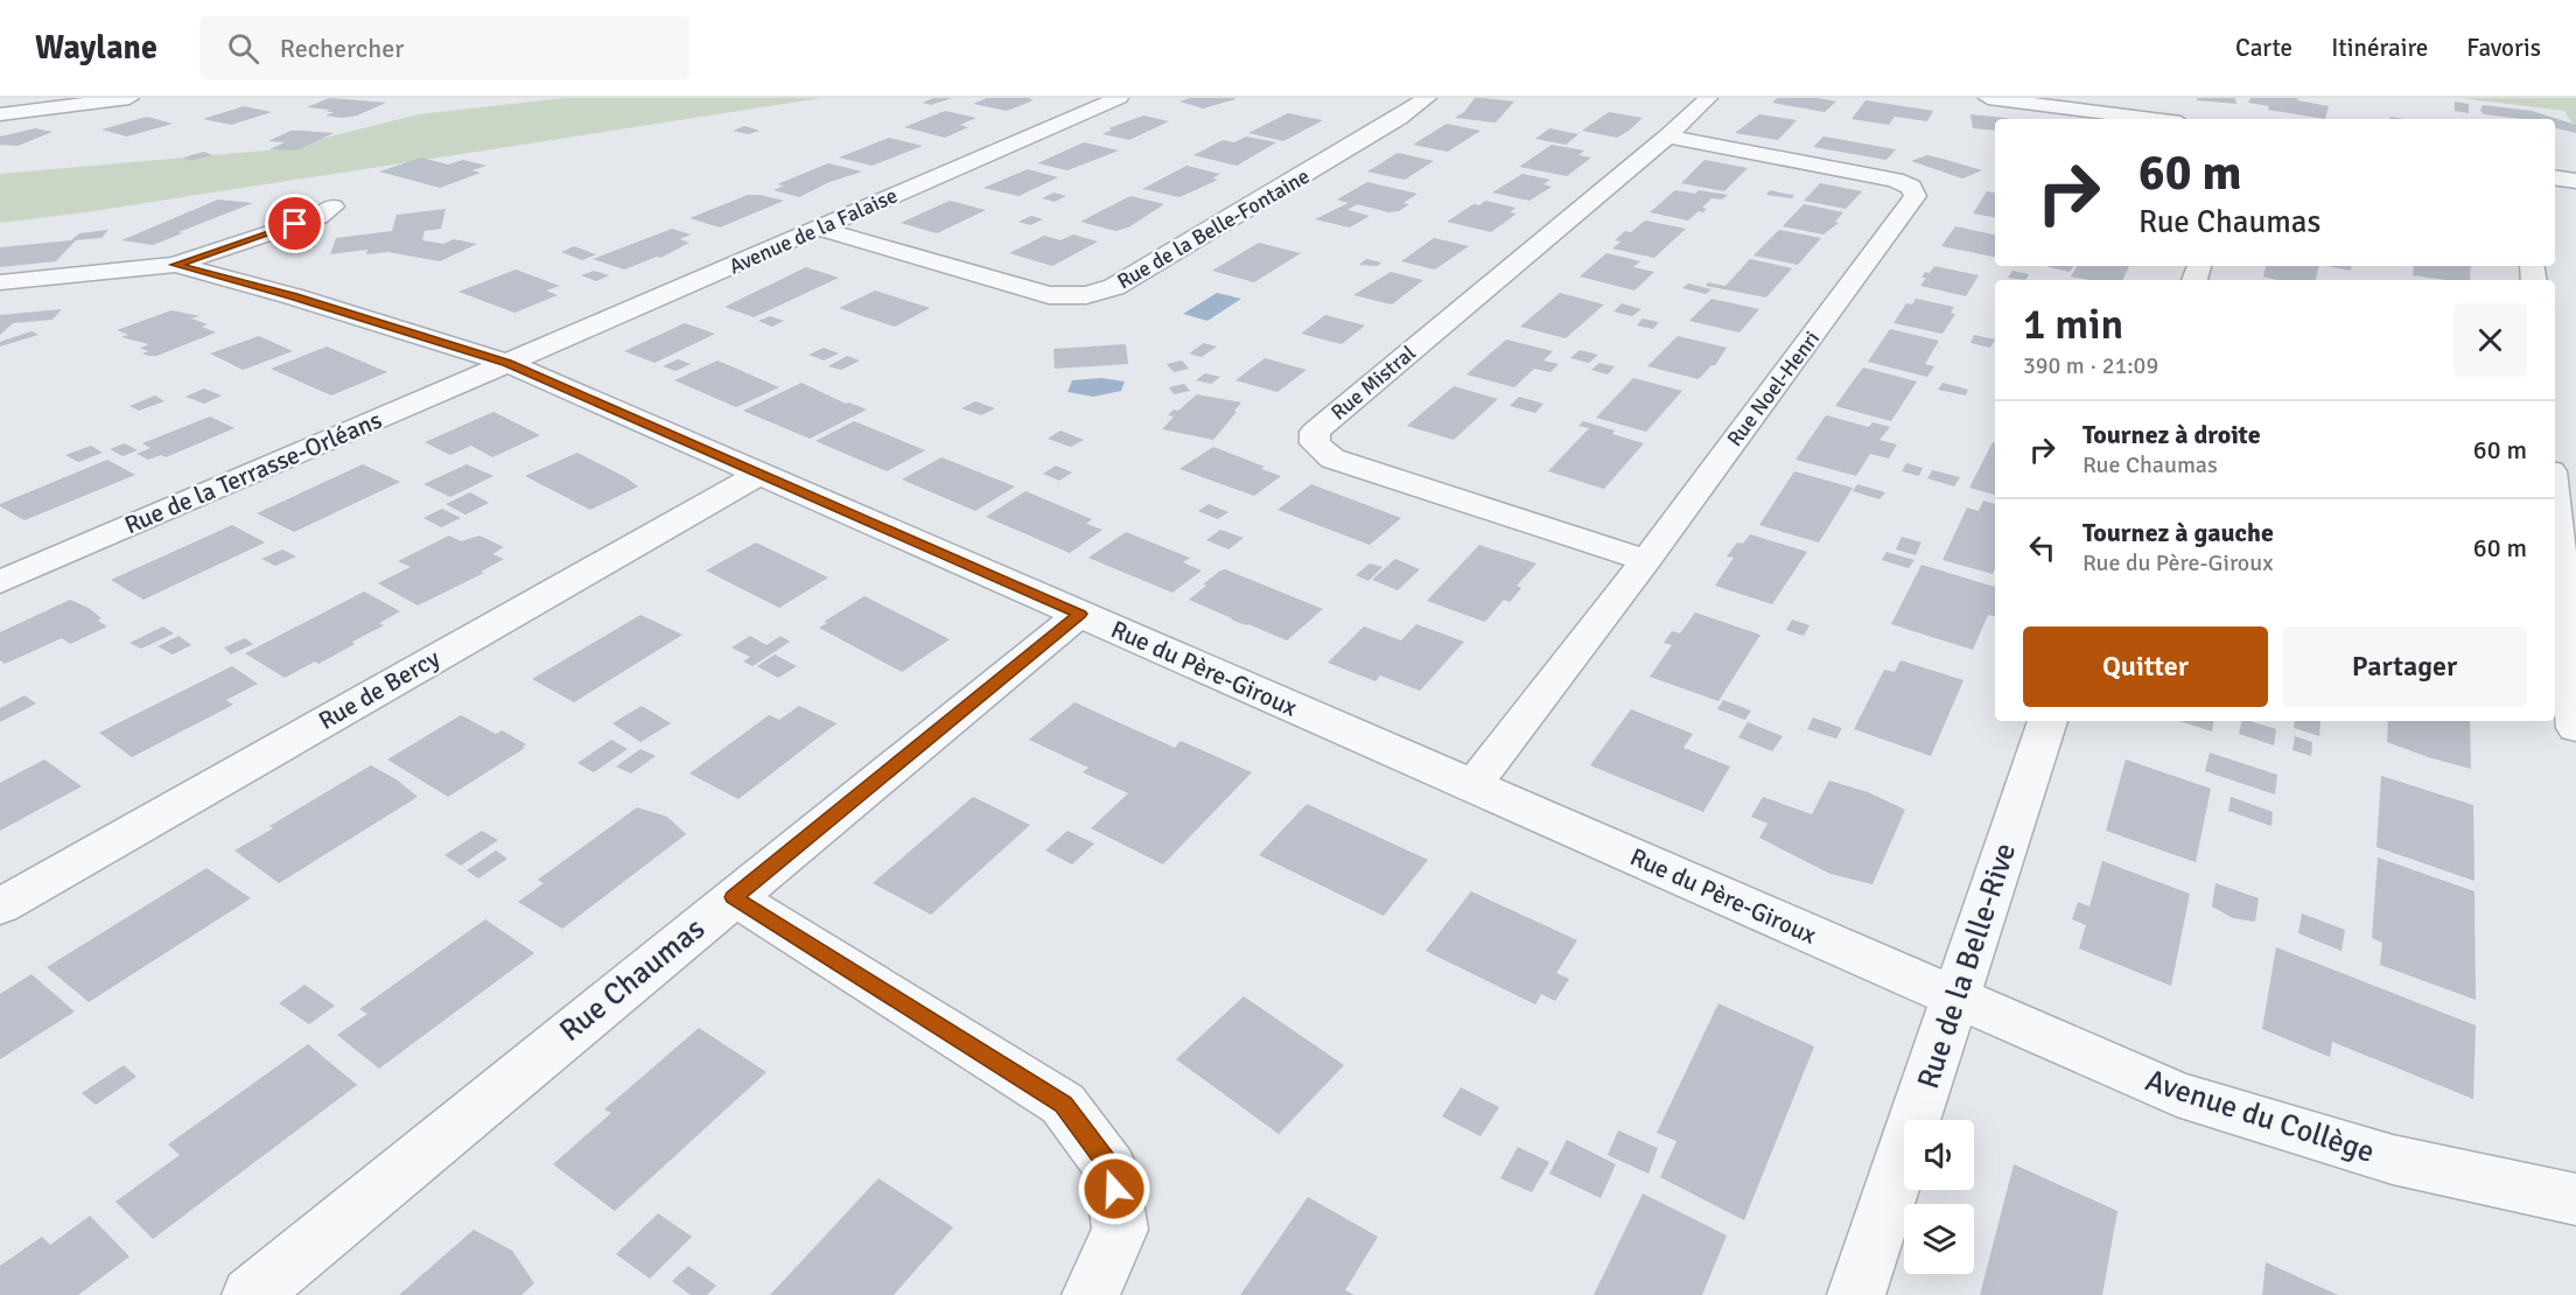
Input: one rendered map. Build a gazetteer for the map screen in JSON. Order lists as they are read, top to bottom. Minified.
{"streets":{"street":["Rue de la Belle-Fontaine","Avenue de la Falaise","Rue Mistral","Rue Noel-Henri","Rue de la Terrasse-Orléans","Rue du Père-Giroux","Rue de Bercy","Rue de la Belle-Rive","Rue Chaumas","Avenue du Collège"]},"crossings":[["Rue de la Belle-Fontaine","Avenue de la Falaise"],["Avenue de la Falaise","Rue de la Terrasse-Orléans"],["Avenue de la Falaise","Rue du Père-Giroux"],["Rue Mistral","Rue Noel-Henri"],["Rue Noel-Henri","Rue du Père-Giroux"],["Rue de la Terrasse-Orléans","Rue du Père-Giroux"],["Rue du Père-Giroux","Rue de Bercy"],["Rue du Père-Giroux","Rue de la Belle-Rive"],["Rue du Père-Giroux","Rue Chaumas"],["Rue du Père-Giroux","Avenue du Collège"],["Rue de la Belle-Rive","Avenue du Collège"]],"page":{"header":"Waylane","search":"Rechercher","nav":["Carte","Itinéraire","Favoris"],"turn":["60 m","Rue Chaumas"],"heading":["1 min","390 m · 21:09"],"list":[{"name":"Tournez à droite","note":"Rue Chaumas","value":"60 m"},{"name":"Tournez à gauche","note":"Rue du Père-Giroux","value":"60 m"}],"buttons":["Quitter","Partager"]}}
